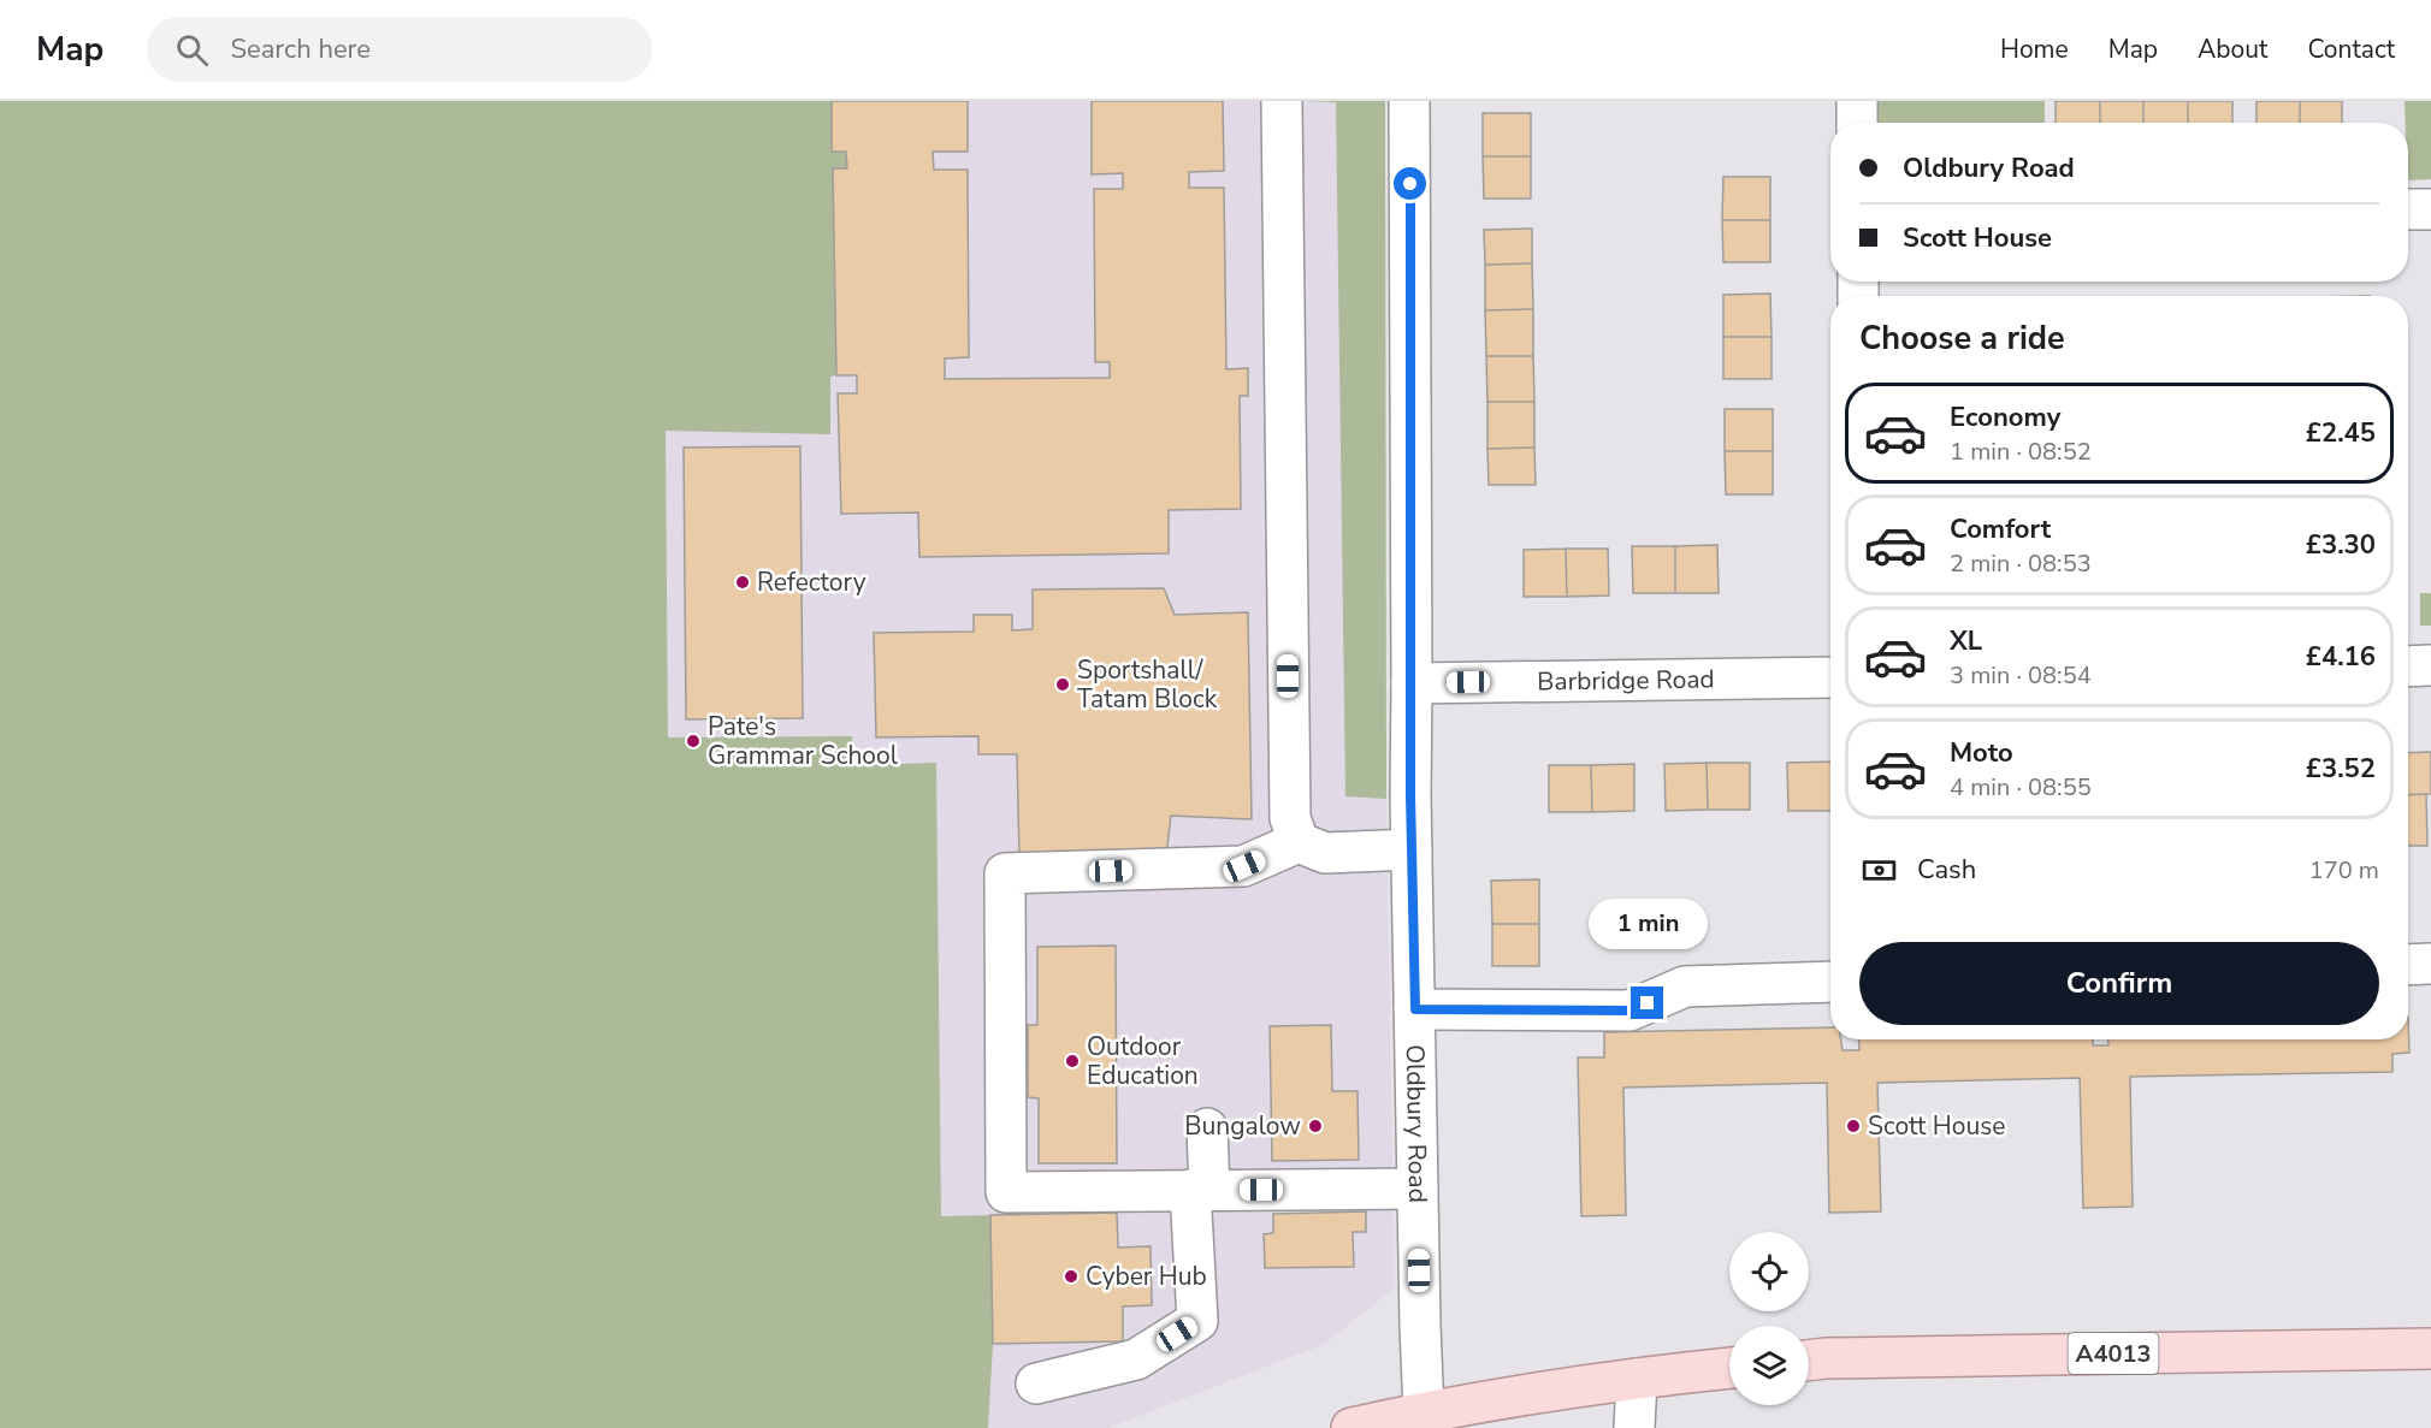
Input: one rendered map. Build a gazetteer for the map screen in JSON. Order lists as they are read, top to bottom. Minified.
{"streets":{"main road":["A4013"],"street":["Barbridge Road","Oldbury Road"]},"crossings":[["Barbridge Road","Oldbury Road"]],"places":["Refectory","Sportshall/ Tatam Block","Pate's Grammar School","Outdoor Education","Bungalow","Scott House","Cyber Hub"],"page":{"header":"Map","search":"Search here","nav":["Home","Map","About","Contact"],"banner":["Oldbury Road","Scott House"],"heading":"Choose a ride","list":[{"name":"Economy","note":"1 min · 08:52","value":"£2.45"},{"name":"Comfort","note":"2 min · 08:53","value":"£3.30"},{"name":"XL","note":"3 min · 08:54","value":"£4.16"},{"name":"Moto","note":"4 min · 08:55","value":"£3.52"}],"pay":["Cash","170 m"],"bubble":"1 min","buttons":"Confirm"}}
